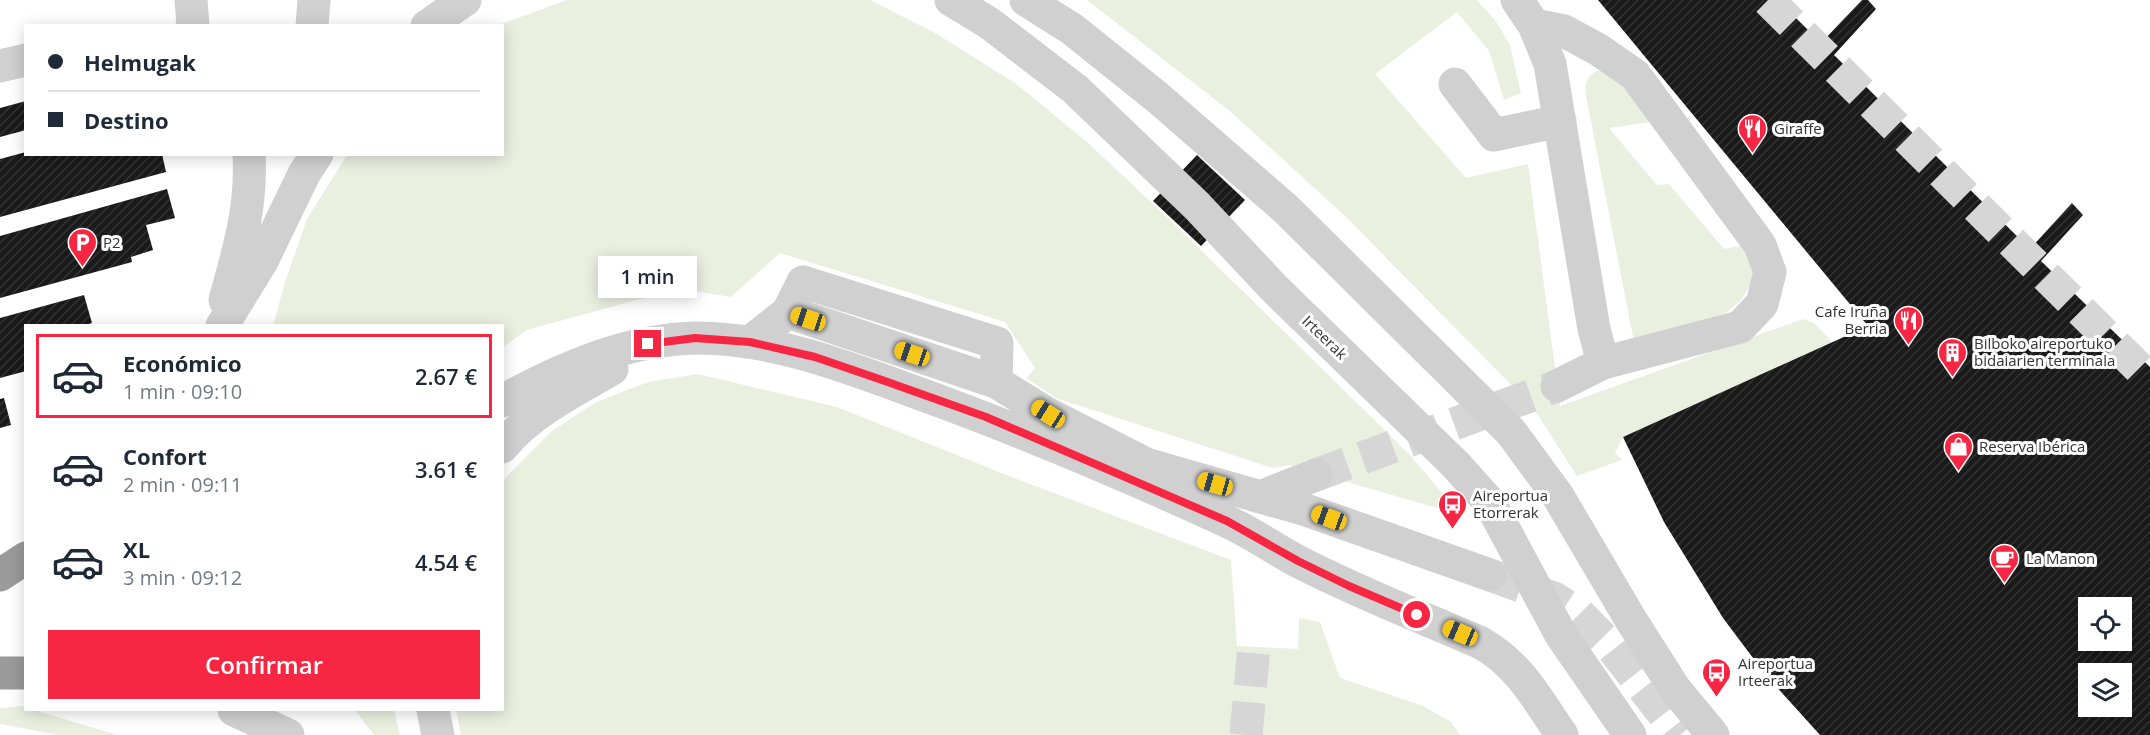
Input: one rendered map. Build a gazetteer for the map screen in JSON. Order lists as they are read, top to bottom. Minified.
{"streets":{"street":["Irteerak"]},"places":{"restaurant":["Giraffe","Cafe Iruña Berria"],"parking":["P2"],"building":["Bilboko aireportuko bidaiarien terminala"],"shop":["Reserva Ibérica"],"bus stop":["Aireportua Etorrerak","Aireportua Irteerak"],"cafe":["La Manon"]},"page":{"banner":["Helmugak","Destino"],"bubble":"1 min","list":[{"name":"Económico","note":"1 min · 09:10","value":"2.67 €"},{"name":"Confort","note":"2 min · 09:11","value":"3.61 €"},{"name":"XL","note":"3 min · 09:12","value":"4.54 €"}],"buttons":"Confirmar"}}
